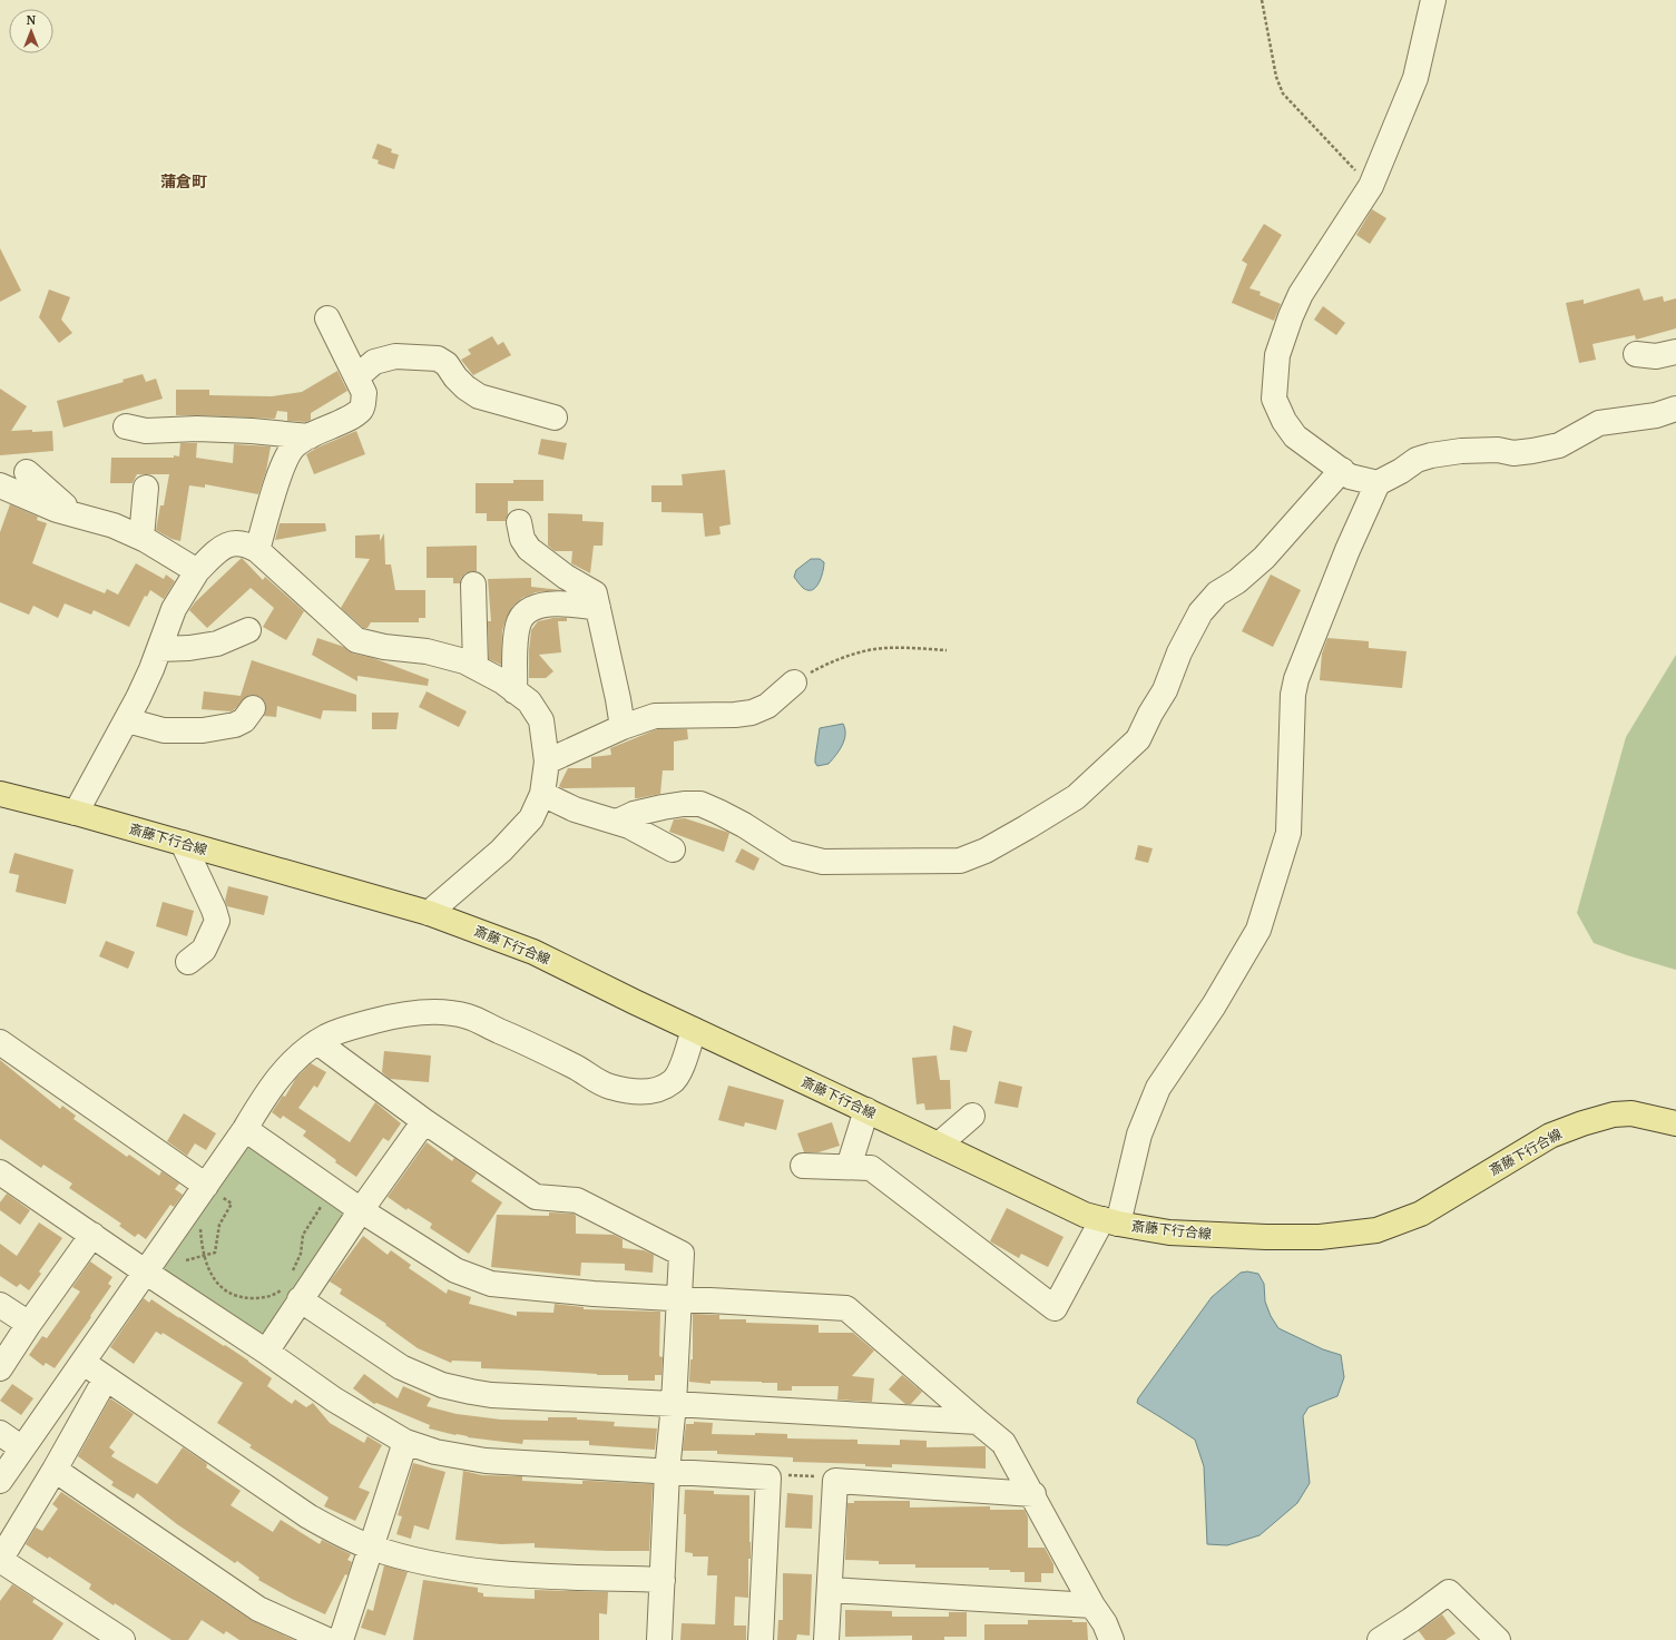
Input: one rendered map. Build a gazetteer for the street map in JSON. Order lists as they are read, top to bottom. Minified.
{"streets":{"main road":["斎藤下行合線"]},"districts":["蒲倉町"],"north":"top"}
